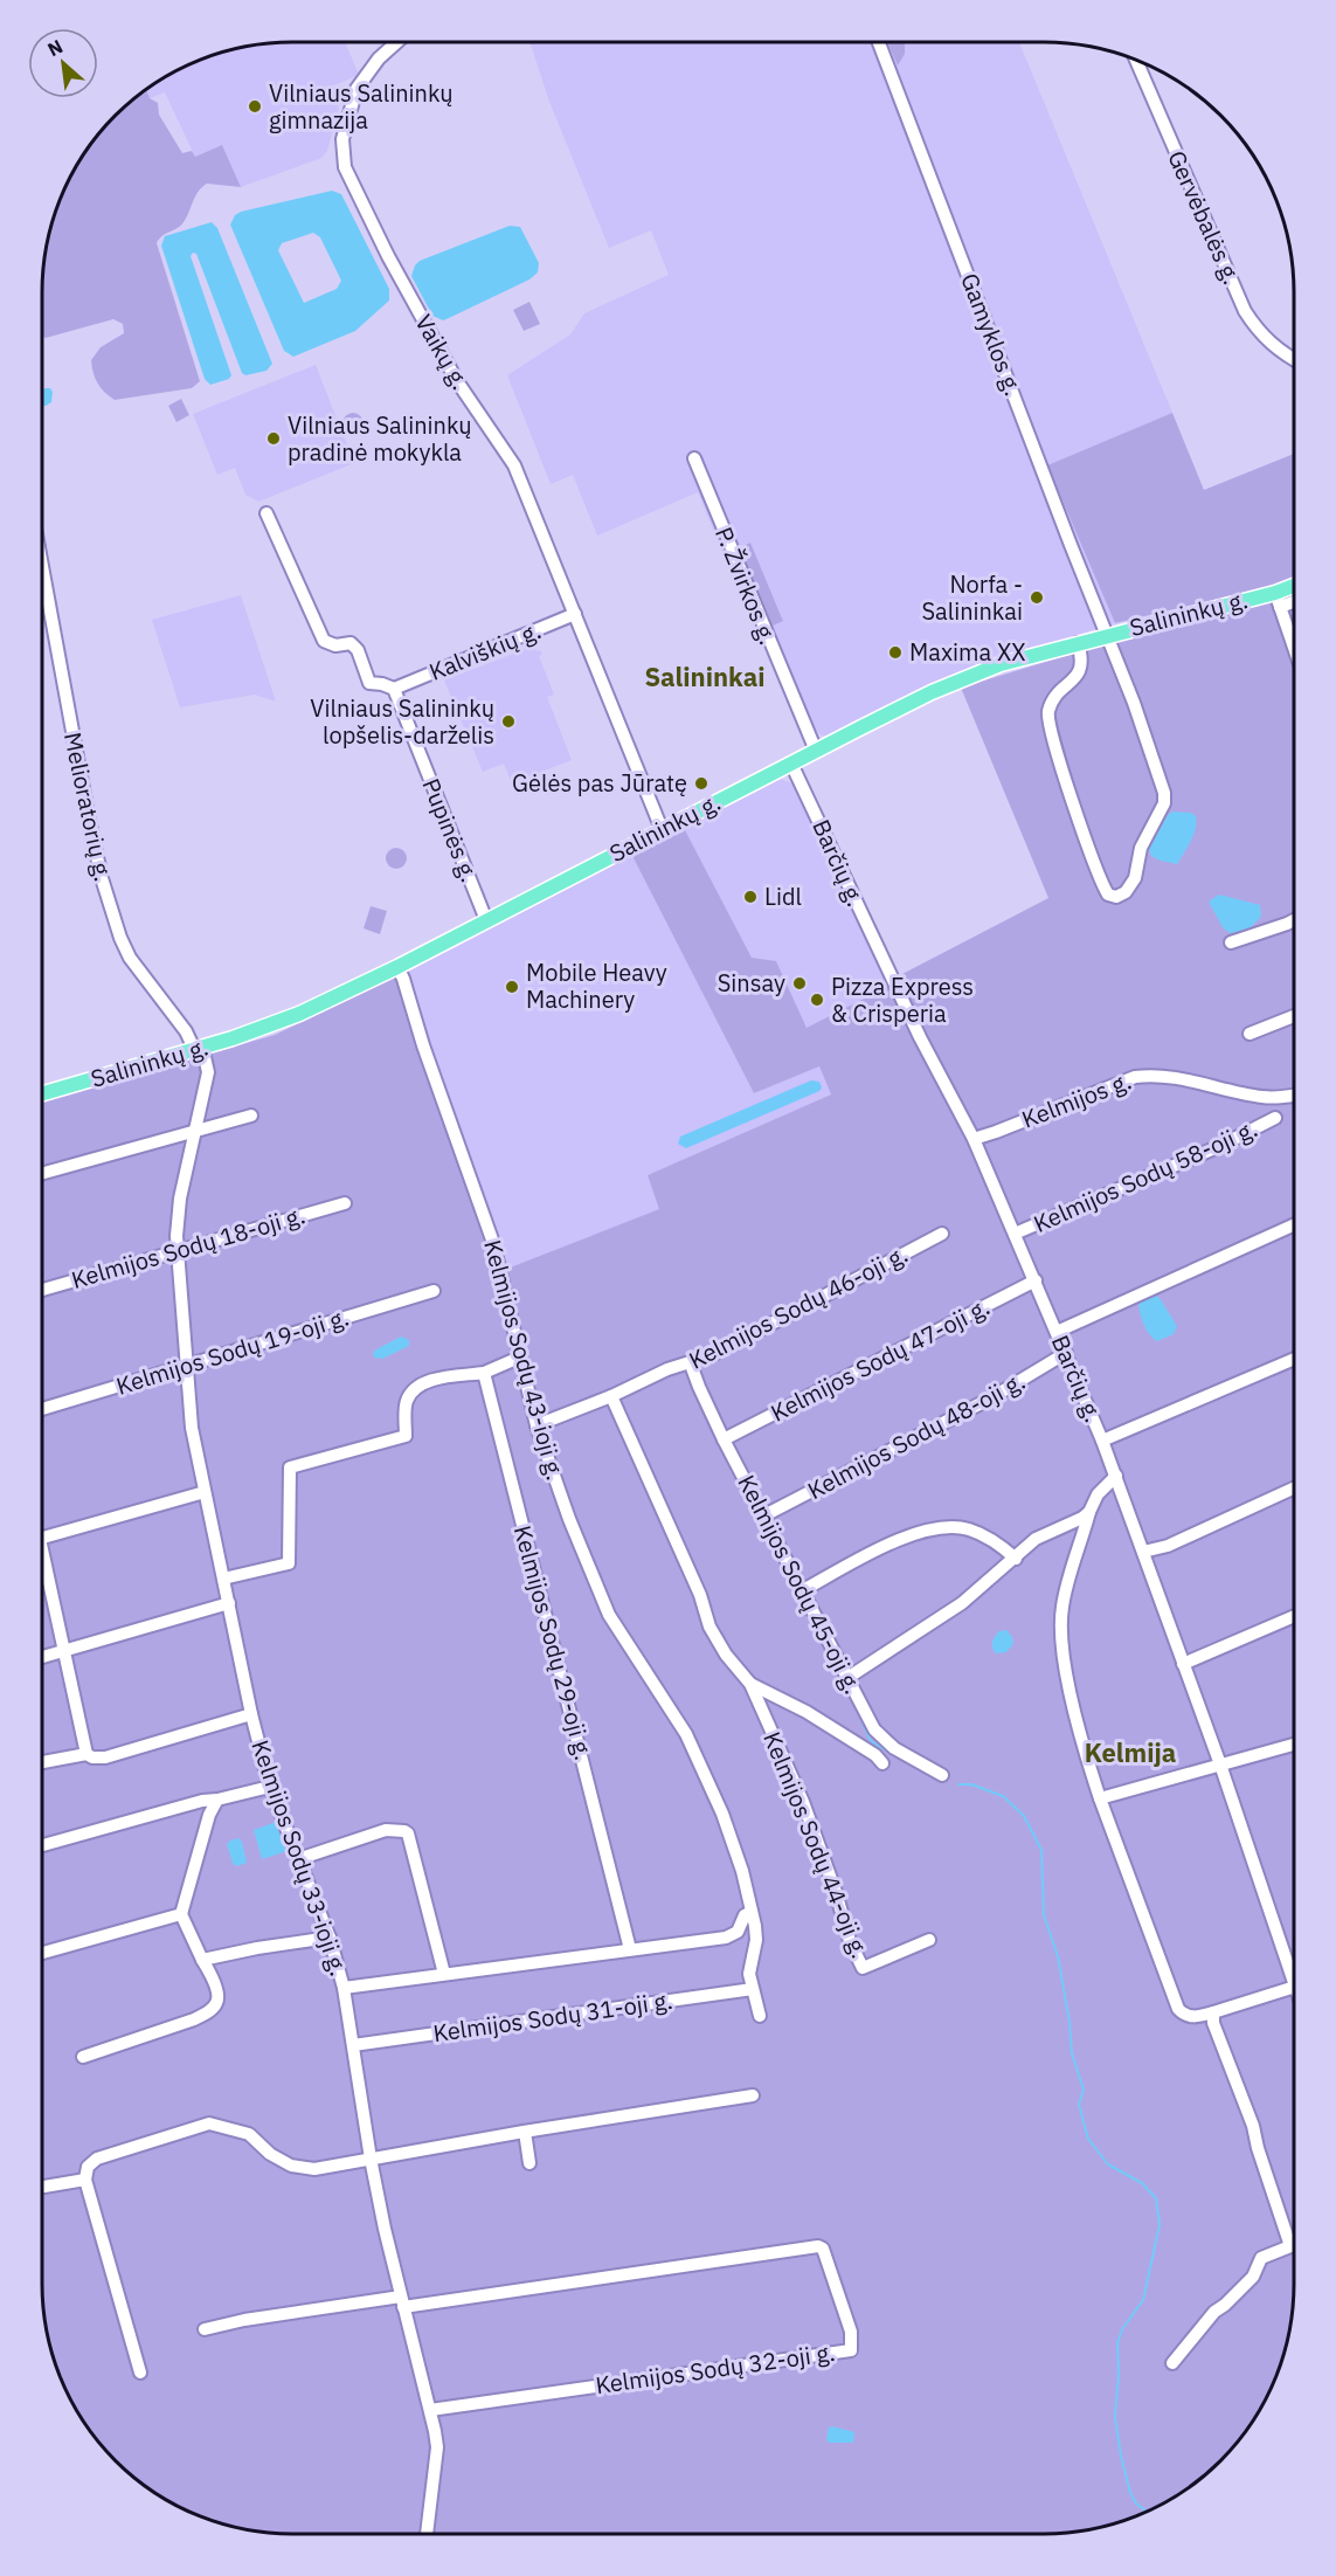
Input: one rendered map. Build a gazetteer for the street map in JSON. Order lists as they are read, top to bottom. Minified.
{"streets":{"main road":["Salininkų g."],"street":["Gervėbalės g.","Gamyklos g.","Vaikų g.","P. Žvirkos g.","Kalviškių g.","Melioratorių g.","Pupinės g.","Barčių g.","Kelmijos g.","Kelmijos Sodų 58-oji g.","Kelmijos Sodų 18-oji g.","Kelmijos Sodų 46-oji g.","Kelmijos Sodų 19-oji g.","Kelmijos Sodų 43-ioji g.","Kelmijos Sodų 47-oji g.","Kelmijos Sodų 48-oji g.","Kelmijos Sodų 45-oji g.","Kelmijos Sodų 29-oji g.","Kelmijos Sodų 44-oji g.","Kelmijos Sodų 33-ioji g.","Kelmijos Sodų 31-oji g.","Kelmijos Sodų 32-oji g."]},"crossings":[["Gamyklos g.","Salininkų g."],["Vaikų g.","Salininkų g."],["Vaikų g.","Kalviškių g."],["P. Žvirkos g.","Salininkų g."],["Salininkų g.","Melioratorių g."],["Salininkų g.","Pupinės g."],["Salininkų g.","Barčių g."],["Salininkų g.","Kelmijos Sodų 43-ioji g."],["Salininkų g.","Kelmijos Sodų 33-ioji g."],["Kalviškių g.","Pupinės g."],["Melioratorių g.","Kelmijos Sodų 33-ioji g."],["Barčių g.","Kelmijos g."],["Barčių g.","Kelmijos Sodų 58-oji g."],["Barčių g.","Kelmijos Sodų 47-oji g."],["Barčių g.","Kelmijos Sodų 48-oji g."],["Kelmijos Sodų 18-oji g.","Kelmijos Sodų 33-ioji g."],["Kelmijos Sodų 46-oji g.","Kelmijos Sodų 43-ioji g."],["Kelmijos Sodų 46-oji g.","Kelmijos Sodų 45-oji g."],["Kelmijos Sodų 46-oji g.","Kelmijos Sodų 44-oji g."],["Kelmijos Sodų 19-oji g.","Kelmijos Sodų 33-ioji g."],["Kelmijos Sodų 43-ioji g.","Kelmijos Sodų 31-oji g."],["Kelmijos Sodų 47-oji g.","Kelmijos Sodų 45-oji g."],["Kelmijos Sodų 48-oji g.","Kelmijos Sodų 45-oji g."],["Kelmijos Sodų 33-ioji g.","Kelmijos Sodų 31-oji g."],["Kelmijos Sodų 33-ioji g.","Kelmijos Sodų 32-oji g."]],"districts":["Salininkai","Kelmija"],"places":["Vilniaus Salininkų gimnazija","Vilniaus Salininkų pradinė mokykla","Norfa - Salininkai","Maxima XX","Vilniaus Salininkų lopšelis-darželis","Gėlės pas Jūratę","Lidl","Sinsay","Mobile Heavy Machinery","Pizza Express & Crisperia"],"north":"top left"}
